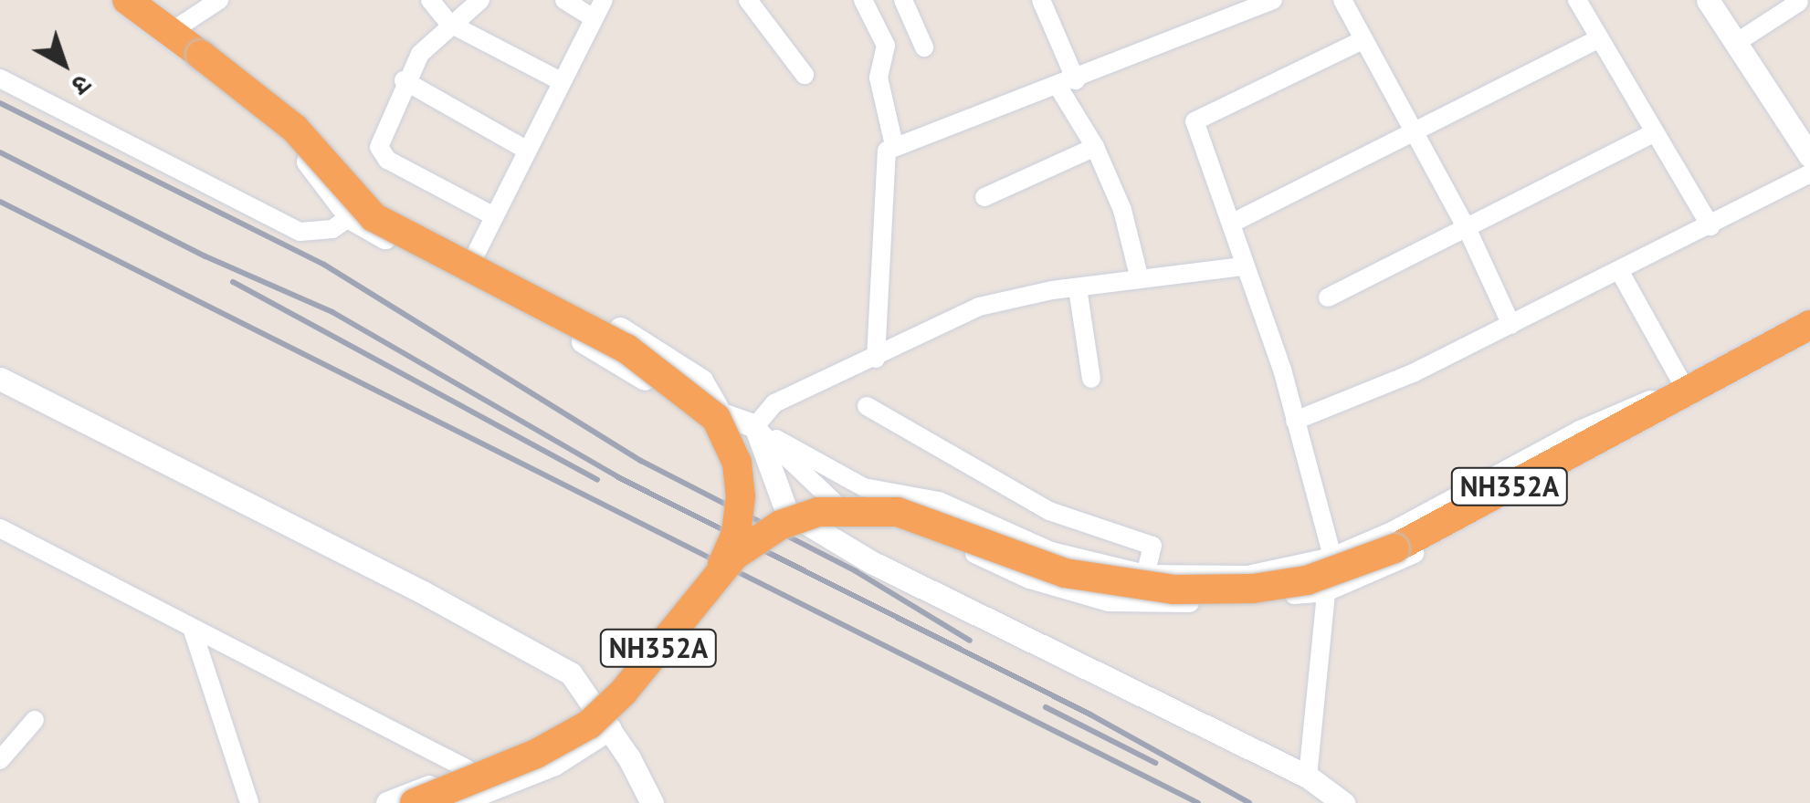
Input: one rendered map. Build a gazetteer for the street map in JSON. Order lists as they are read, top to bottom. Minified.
{"streets":{"highway":["NH352A"]},"north":"bottom right"}
